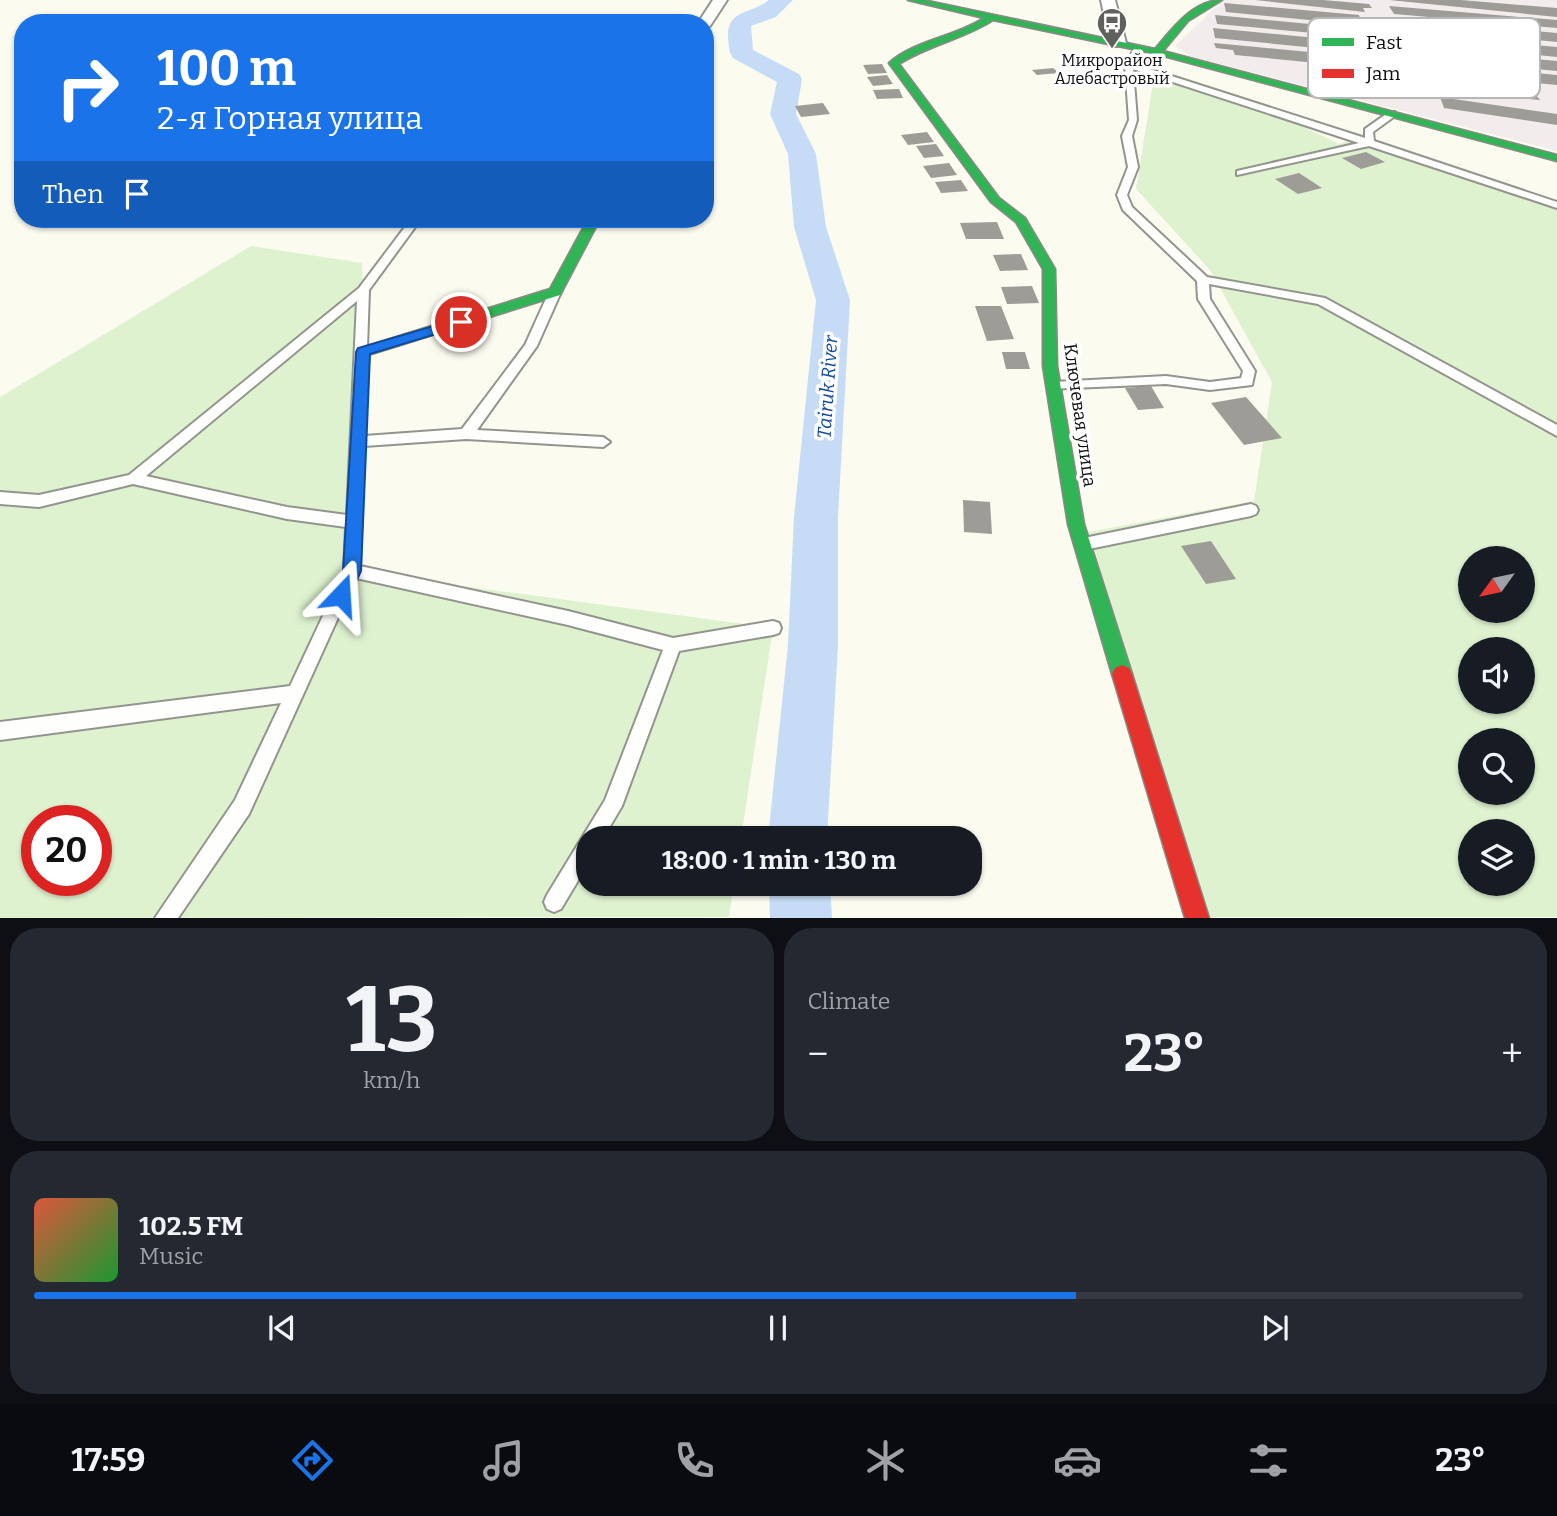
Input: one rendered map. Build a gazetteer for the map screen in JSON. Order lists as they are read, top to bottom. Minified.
{"streets":{"street":["Ключевая улица"]},"water":["Tairuk River"],"places":{"bus stop":["Микрорайон Алебастровый"]},"legend":["Fast","Jam"],"north":"bottom left","page":{"turn":["100 m","2-я Горная улица"],"then":"Then","limit":"20","trip":"18:00 · 1 min · 130 m","tile":[["13","km/h"],"Climate"],"heat":["−","23°","+"],"song":["102.5 FM","Music"],"tabs":["17:59","23°"]}}
